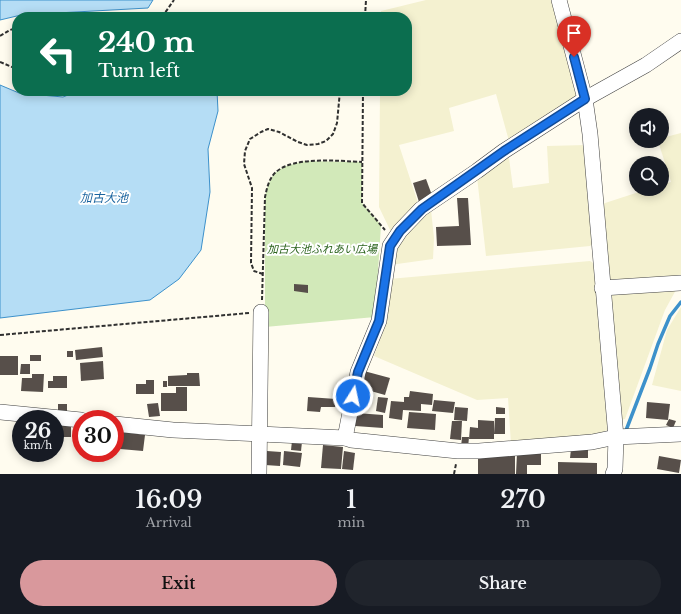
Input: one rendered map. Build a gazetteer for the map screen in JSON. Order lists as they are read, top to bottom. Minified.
{"water":["加古大池"],"parks":["加古大池ふれあい広場"],"page":{"turn":["240 m","Turn left"],"speed":"26 km/h","limit":"30","eta":["16:09","Arrival","1","min","270","m"],"buttons":["Exit","Share"]}}
